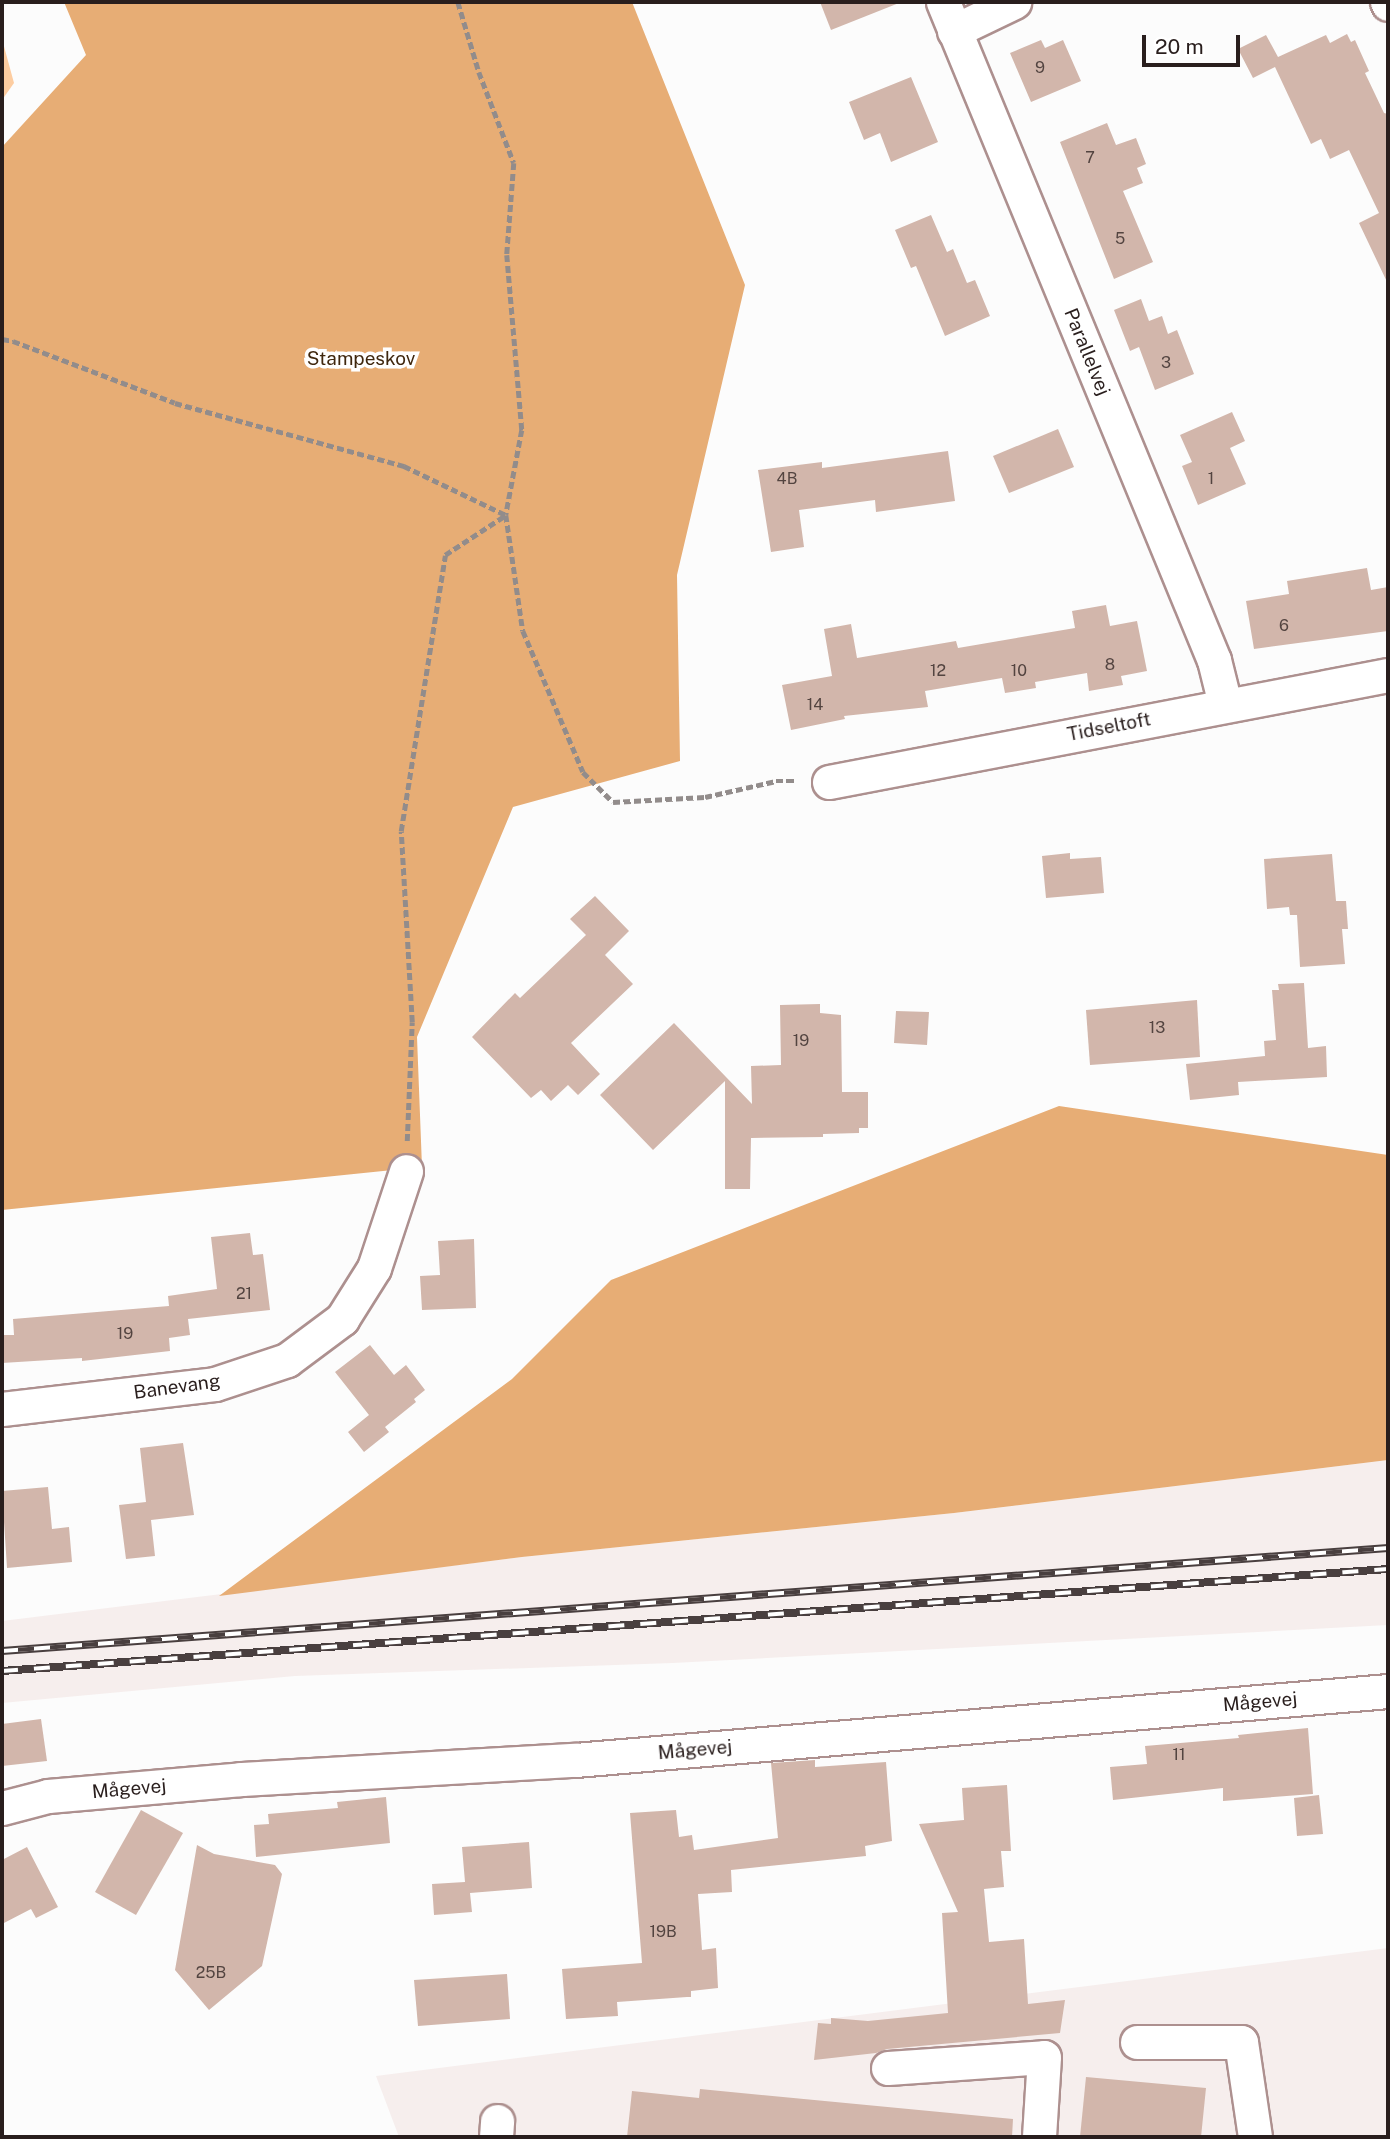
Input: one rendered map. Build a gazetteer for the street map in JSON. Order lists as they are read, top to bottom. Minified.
{"streets":{"street":["Parallelvej","Tidseltoft","Banevang","Mågevej"]},"crossings":[["Parallelvej","Tidseltoft"]],"parks":["Stampeskov"],"house_numbers":["9","7","5","3","4B","1","6","8","12","10","14","13","19","21","19","11","19B","25B"],"scale_bar":"20 m"}
